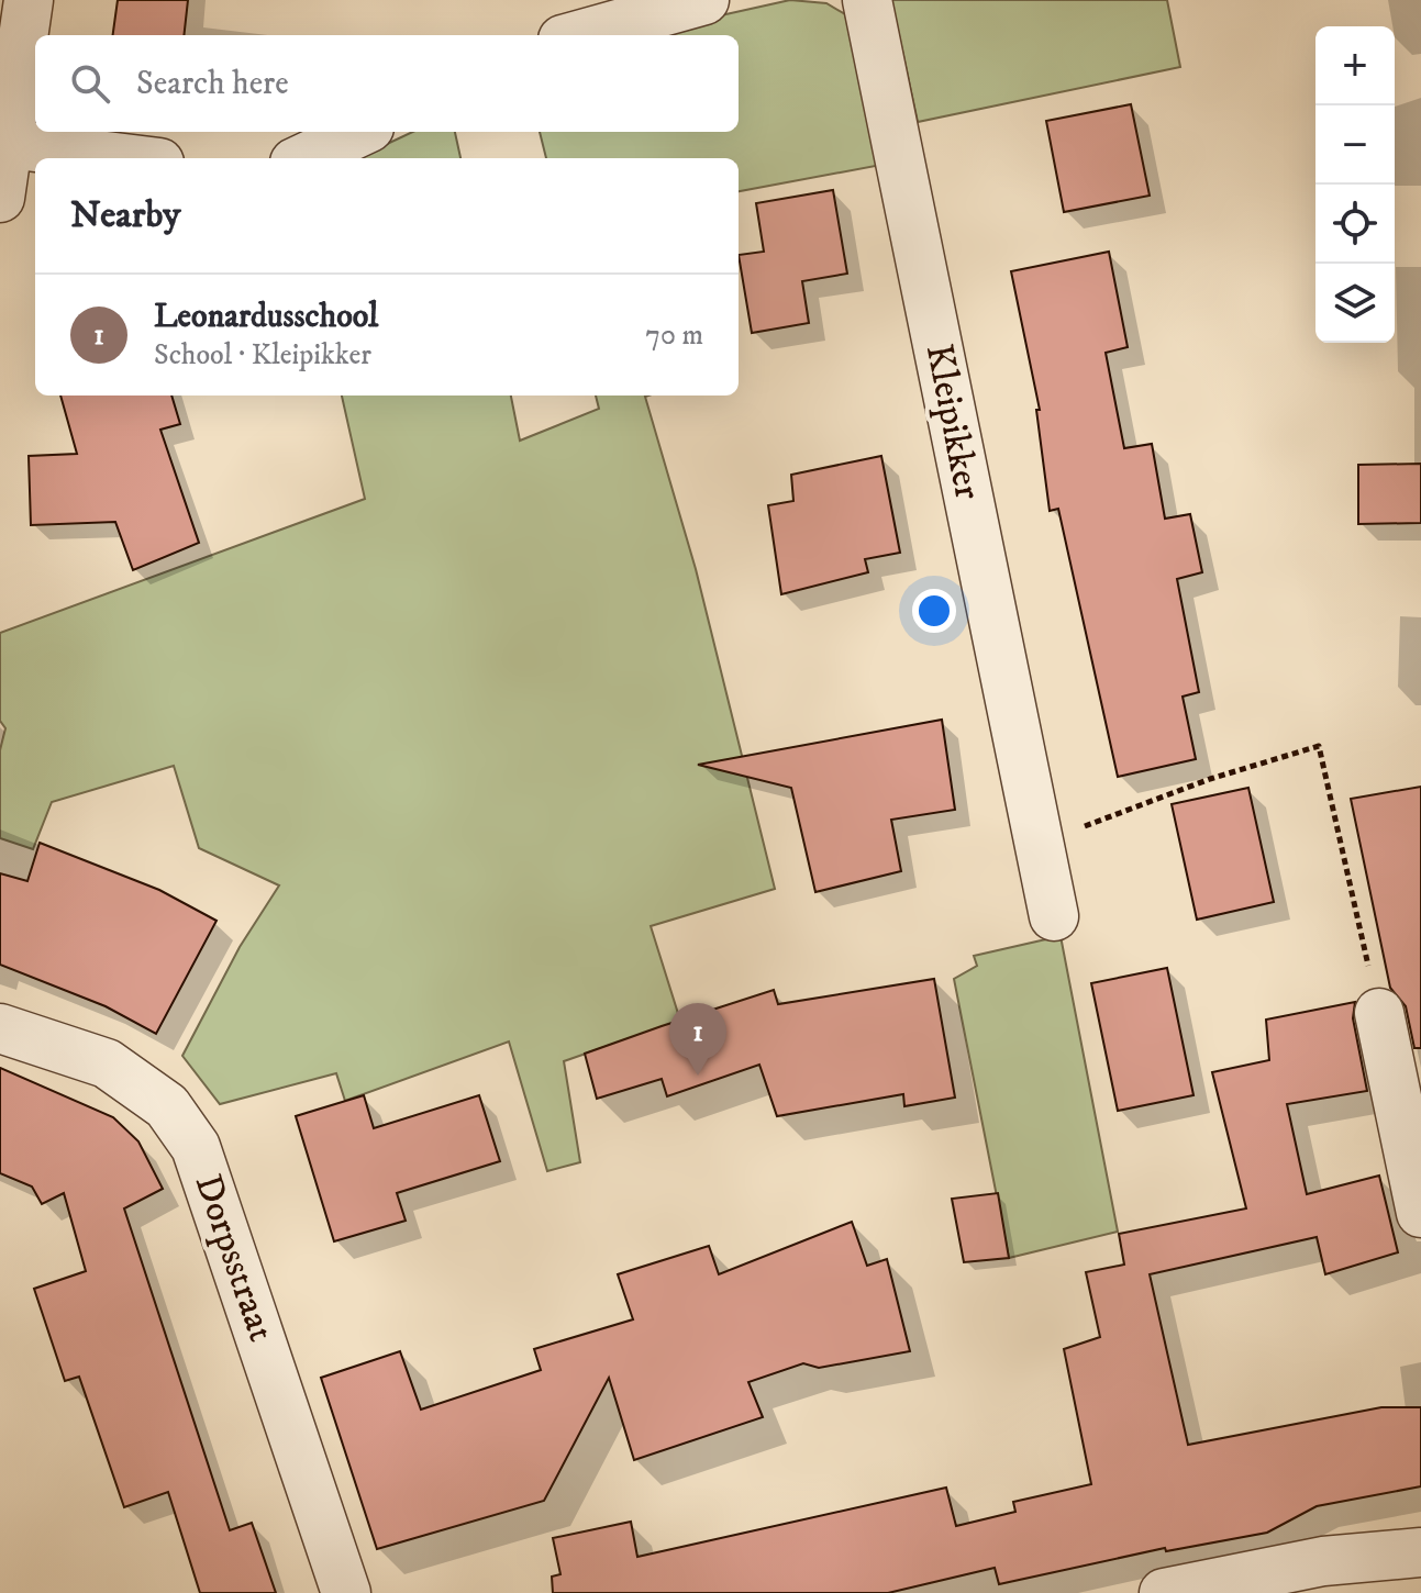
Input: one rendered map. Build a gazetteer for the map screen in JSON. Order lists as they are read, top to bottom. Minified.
{"streets":{"street":["Kleipikker","Dorpsstraat"]},"page":{"map_buttons":["+","−"],"search":"Search here","heading":"Nearby","list":[{"mark":"1","name":"Leonardusschool","note":"School · Kleipikker","value":"70 m"}],"pins":"1"}}
